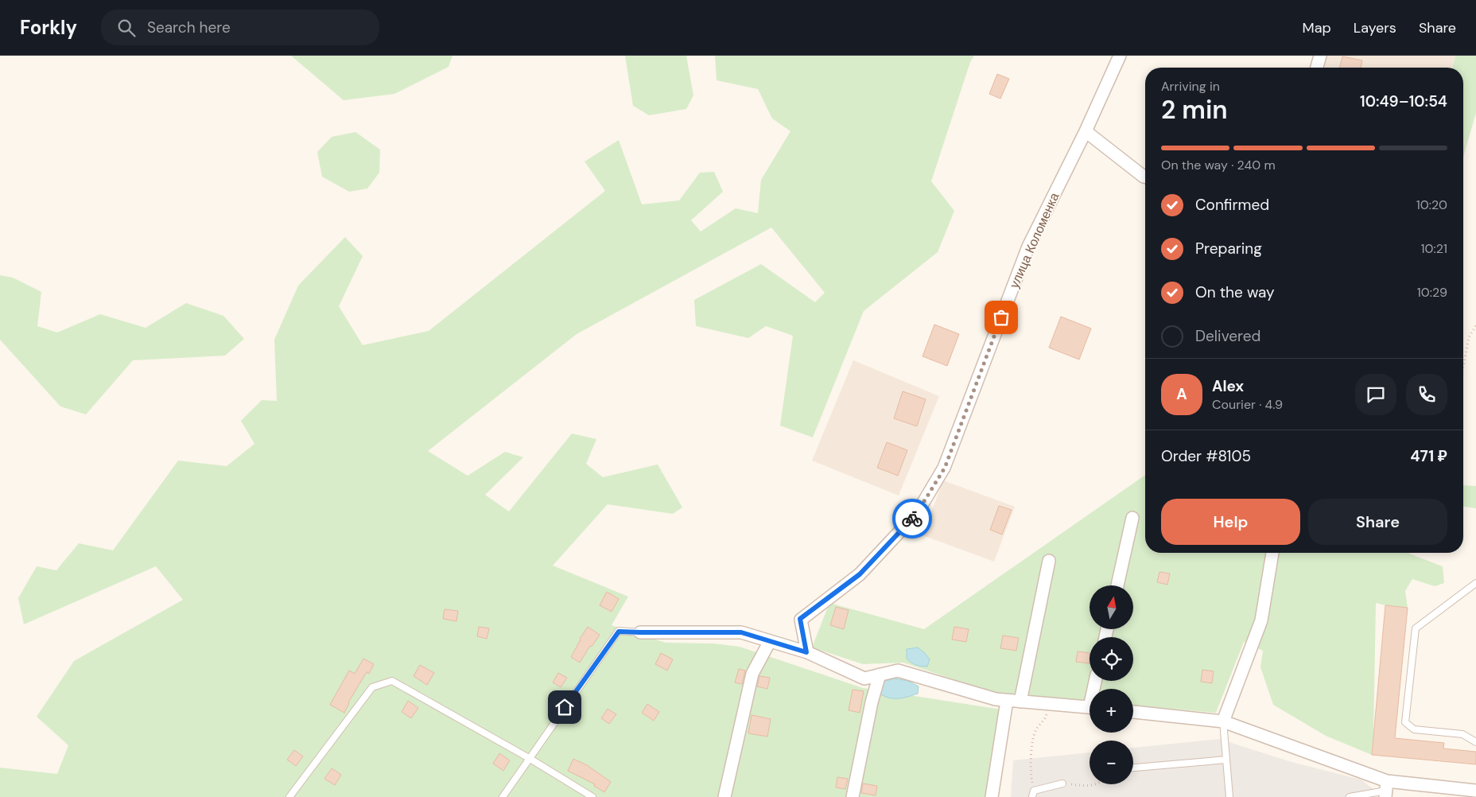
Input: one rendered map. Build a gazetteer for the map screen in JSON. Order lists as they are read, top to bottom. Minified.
{"streets":{"street":["улица Коломенка"]},"north":"top","page":{"header":"Forkly","search":"Search here","nav":["Map","Layers","Share"],"heading":["2 min","Arriving in","10:49–10:54"],"panel":["Alex","Courier · 4.9","Order #8105","471 ₽"],"bar":"On the way · 240 m","list":[["Confirmed","10:20"],["Preparing","10:21"],["On the way","10:29"],"Delivered"],"round":"A","buttons":["Help","Share"],"map_buttons":["+","−"]}}
